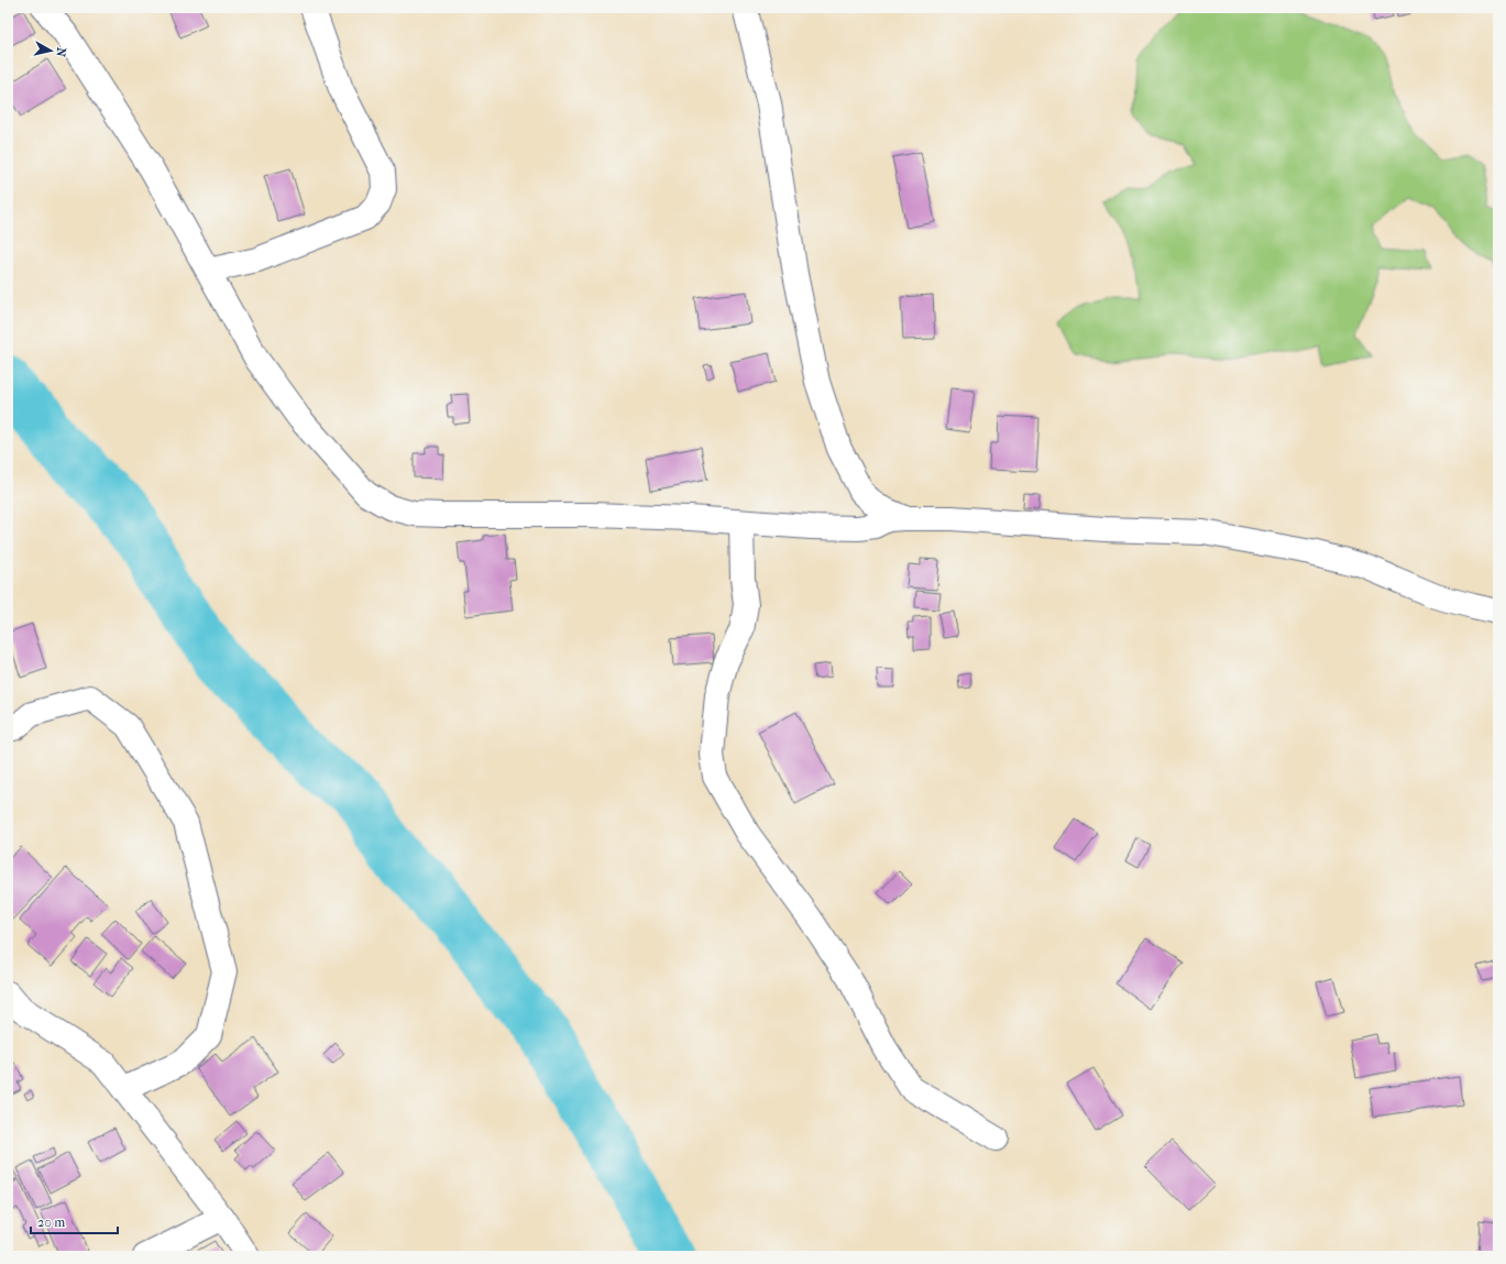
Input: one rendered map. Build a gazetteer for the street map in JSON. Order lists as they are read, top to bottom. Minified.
{"scale_bar":"20 m","north":"right"}
